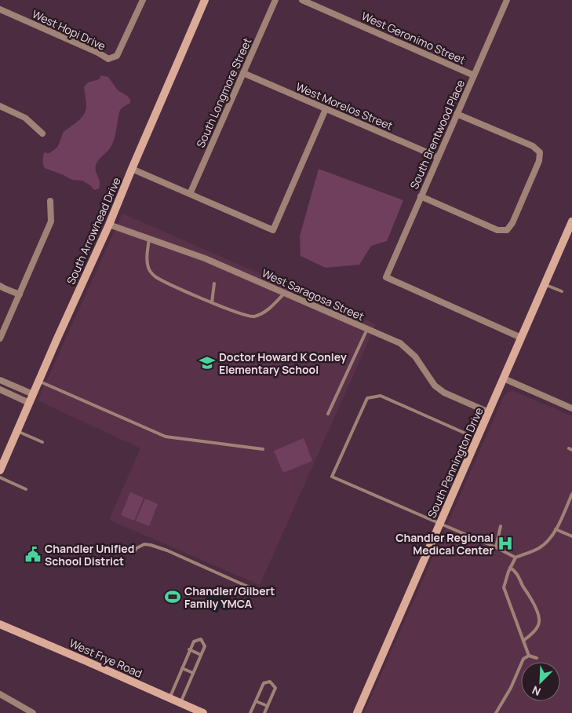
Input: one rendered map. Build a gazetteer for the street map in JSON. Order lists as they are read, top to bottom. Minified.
{"streets":{"street":["West Hopi Drive","West Geronimo Street","South Longmore Street","West Morelos Street","South Brentwood Place","South Arrowhead Drive","West Saragosa Street","South Pennington Drive","West Frye Road"]},"crossings":[["West Geronimo Street","South Brentwood Place"],["South Longmore Street","West Morelos Street"],["West Morelos Street","South Brentwood Place"],["South Brentwood Place","South Pennington Drive"],["South Arrowhead Drive","West Saragosa Street"],["West Saragosa Street","South Pennington Drive"]],"places":{"school or university":["Doctor Howard K Conley Elementary School"],"hospital":["Chandler Regional Medical Center"],"public building":["Chandler Unified School District"],"sports":["Chandler/Gilbert Family YMCA"]},"north":"bottom left"}
